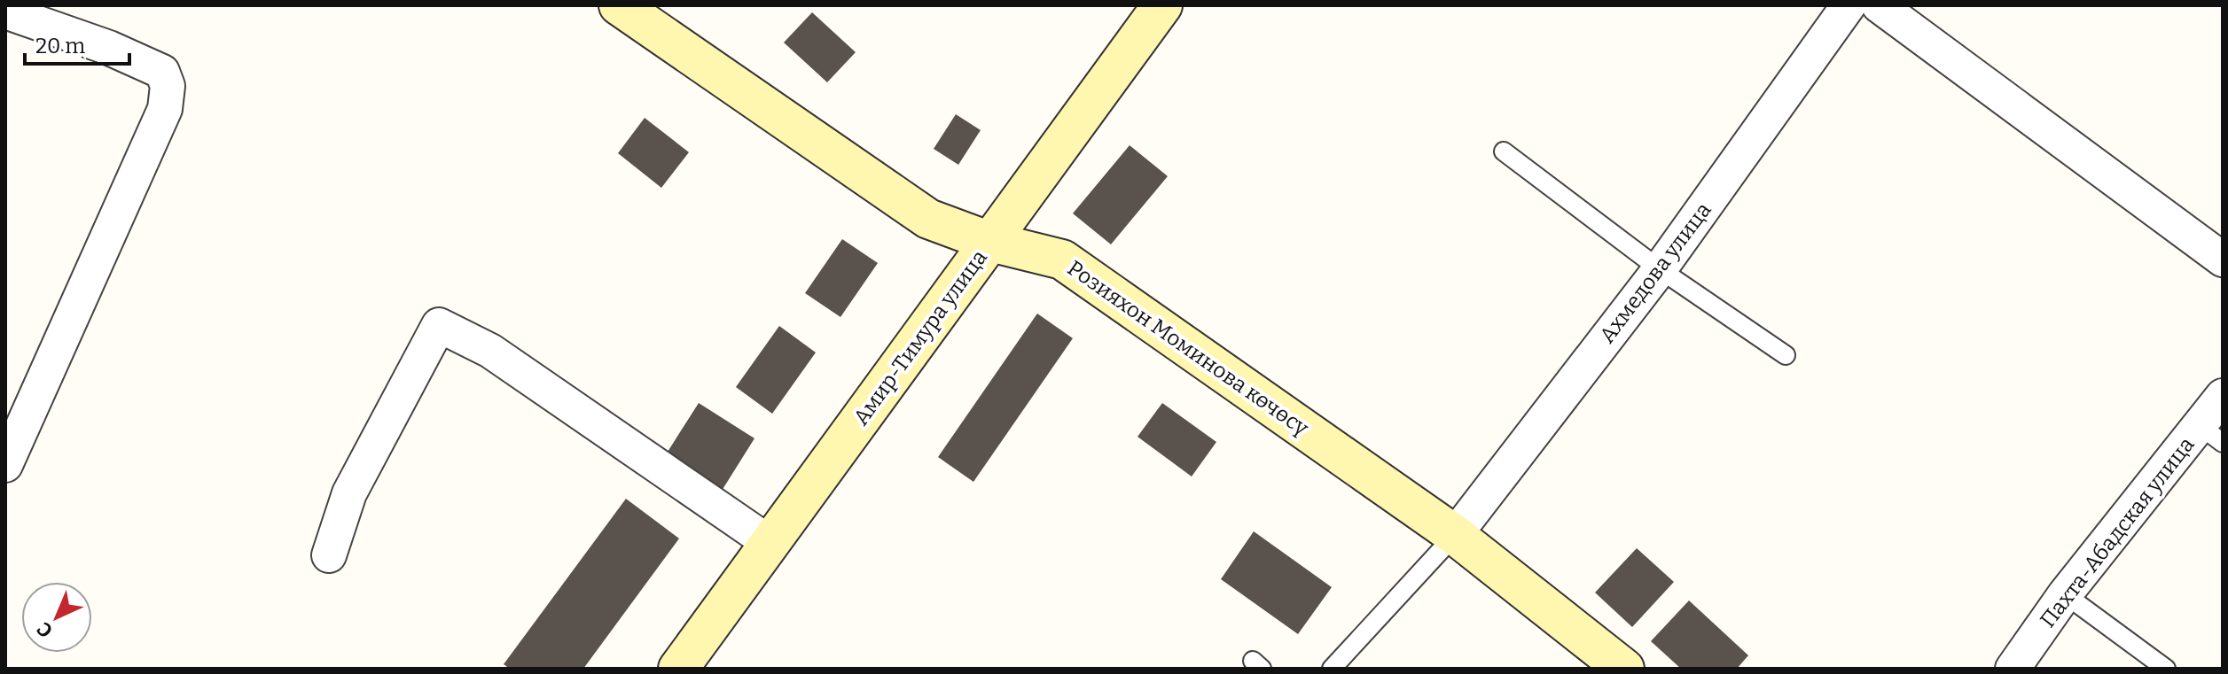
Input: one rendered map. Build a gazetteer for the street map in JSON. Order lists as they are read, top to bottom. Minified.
{"streets":{"street":["Ахмедова улица","Амир-Тимура улица","Розияхон Моминова көчөсү","Пахта-Абадская улица"]},"crossings":[["Ахмедова улица","Розияхон Моминова көчөсү"],["Амир-Тимура улица","Розияхон Моминова көчөсү"]],"scale_bar":"20 m","north":"bottom left"}
